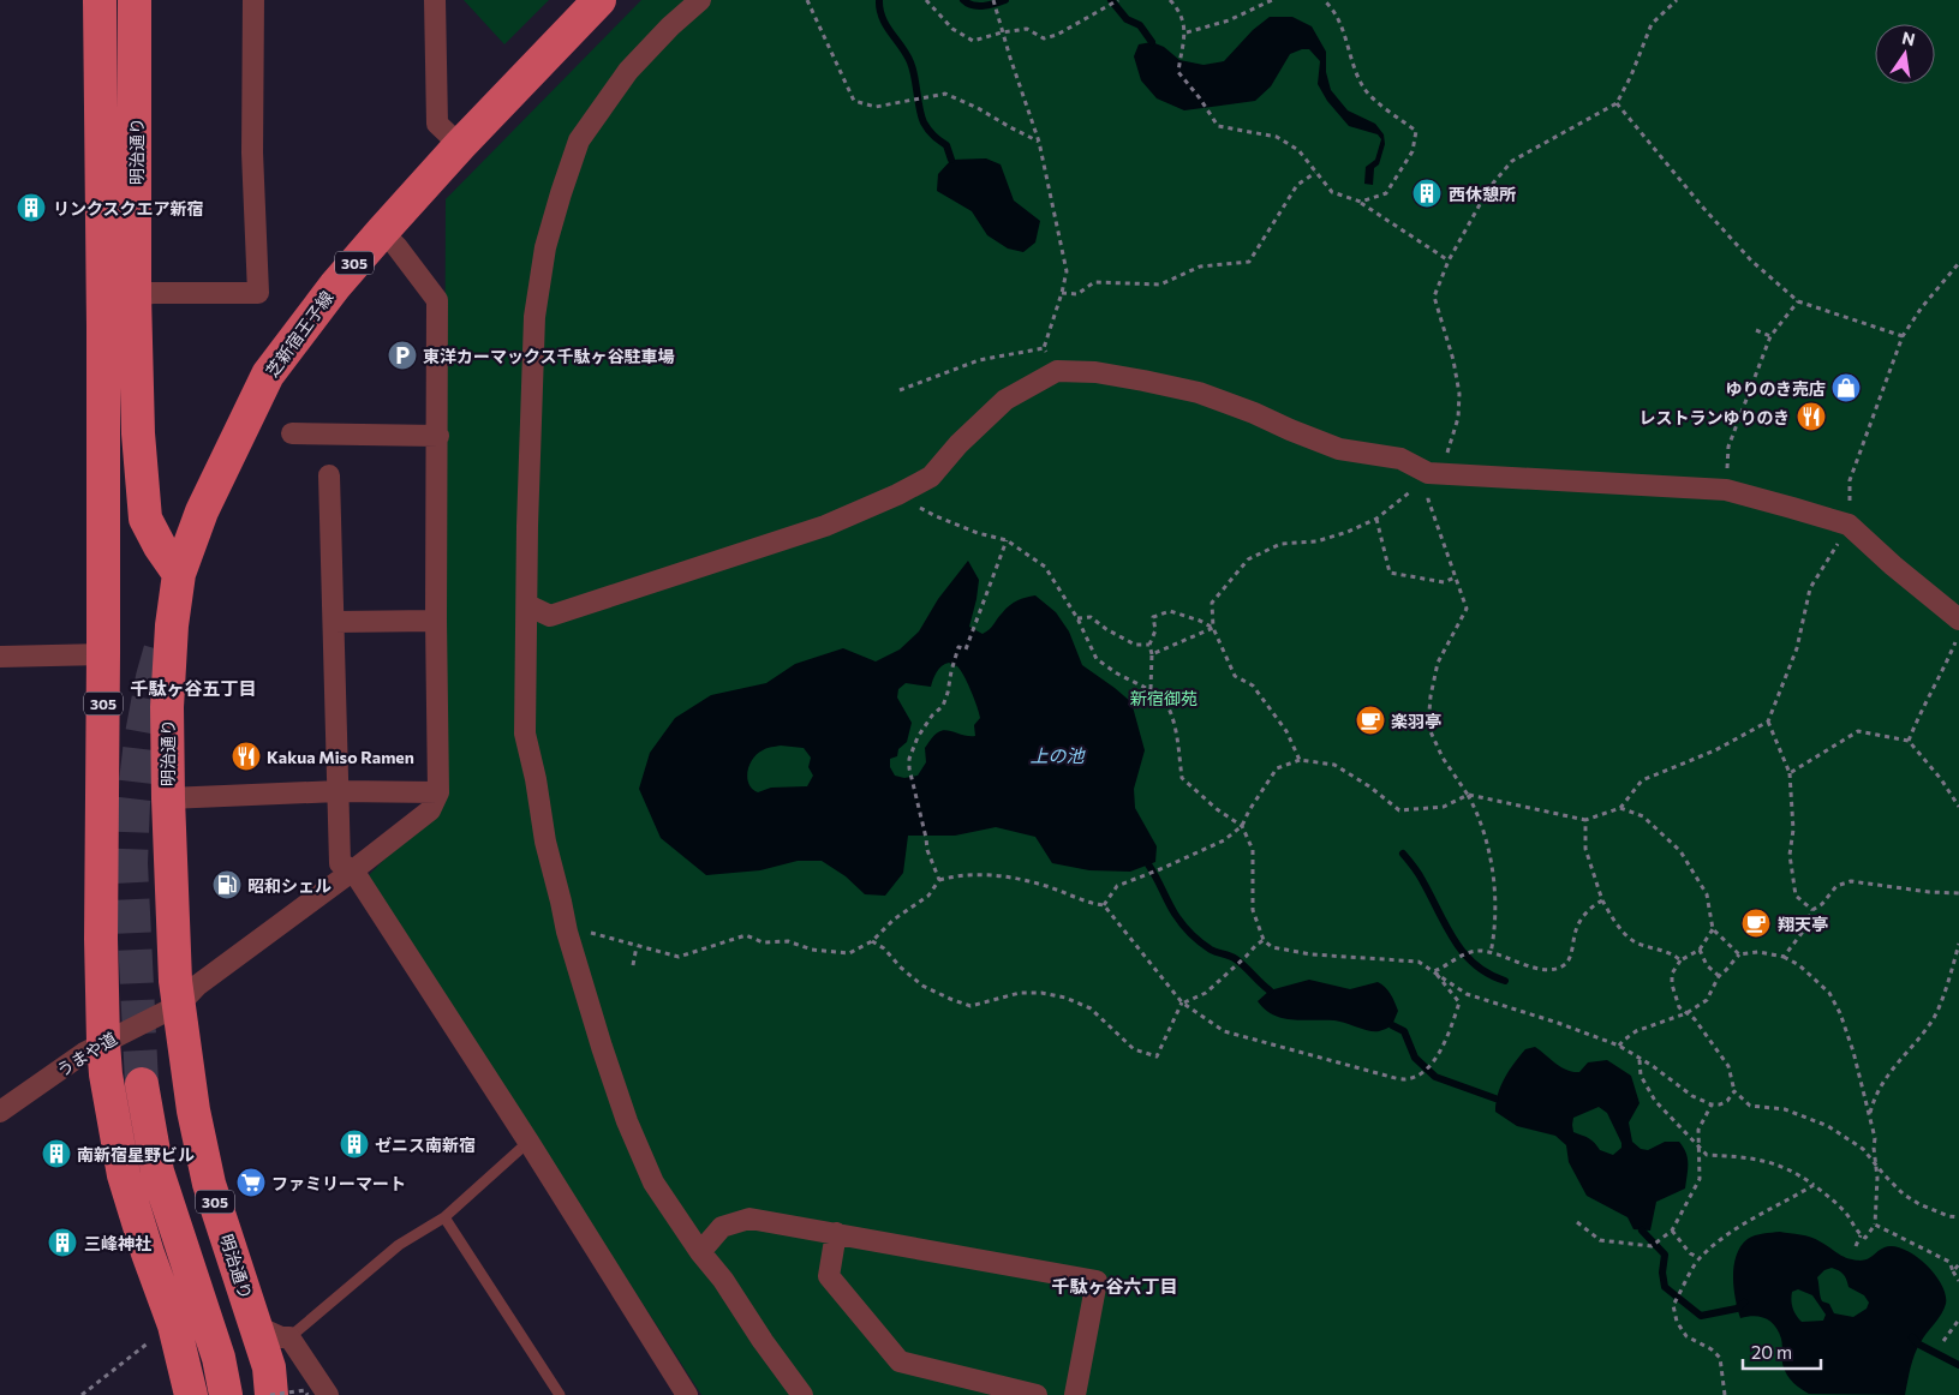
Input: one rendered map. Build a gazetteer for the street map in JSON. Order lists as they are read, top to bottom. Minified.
{"streets":{"main road":["明治通り","305","芝新宿王子線"],"street":["うまや道"]},"crossings":[["明治通り","芝新宿王子線"],["明治通り","うまや道"]],"districts":["千駄ヶ谷五丁目","千駄ヶ谷六丁目"],"water":["上の池"],"parks":["新宿御苑"],"places":{"building":["西休憩所","リンクスクエア新宿","ゼニス南新宿","南新宿星野ビル","三峰神社"],"parking":["東洋カーマックス千駄ヶ谷駐車場"],"shop":["ゆりのき売店"],"restaurant":["レストランゆりのき","Kakua Miso Ramen"],"cafe":["楽羽亭","翔天亭"],"fuel station":["昭和シェル"],"supermarket":["ファミリーマート"]},"scale_bar":"20 m","north":"top"}
